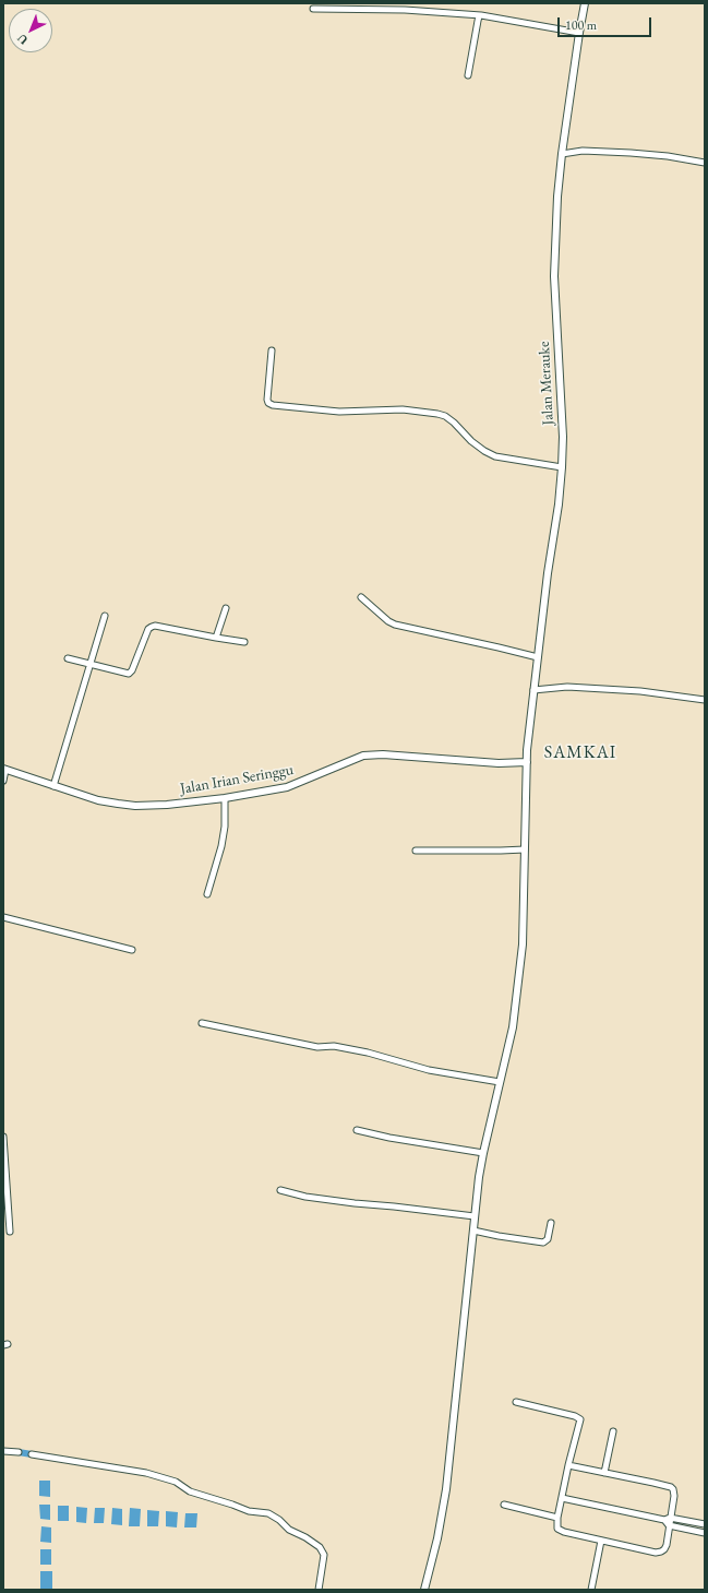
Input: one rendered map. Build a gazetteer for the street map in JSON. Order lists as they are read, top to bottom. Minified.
{"streets":{"street":["Jalan Merauke","Jalan Irian Seringgu"]},"crossings":[["Jalan Merauke","Jalan Irian Seringgu"]],"districts":["SAMKAI"],"scale_bar":"100 m","north":"bottom left"}
